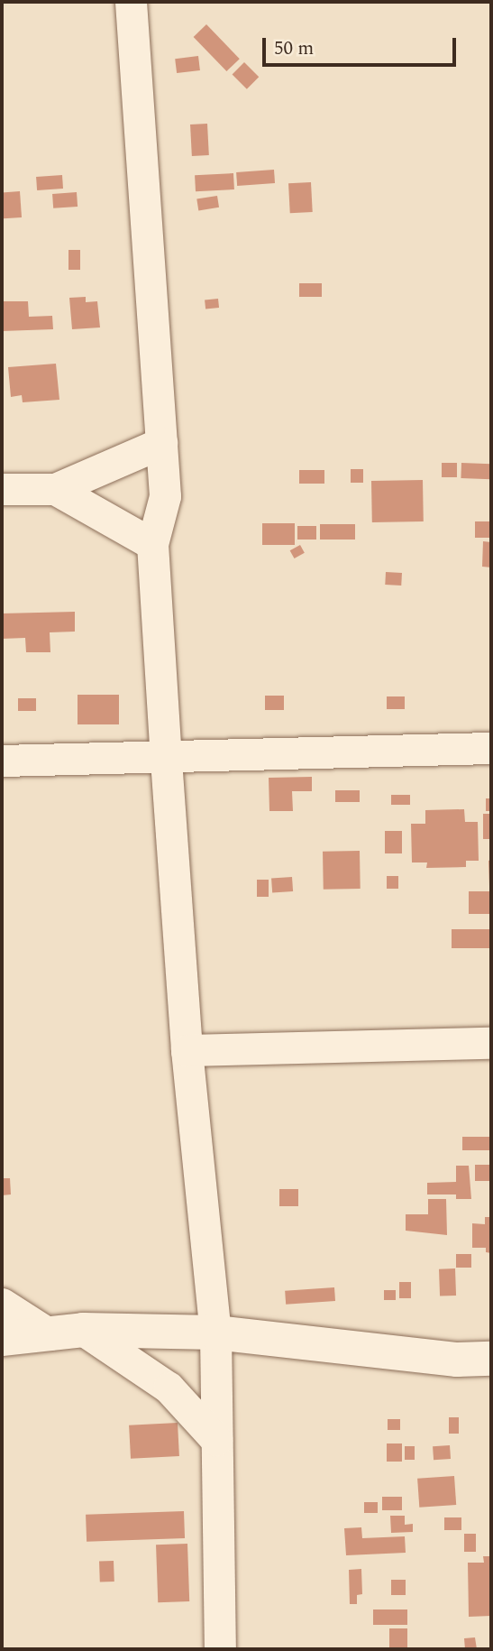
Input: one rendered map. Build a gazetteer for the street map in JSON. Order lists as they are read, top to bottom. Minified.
{"scale_bar":"50 m"}
